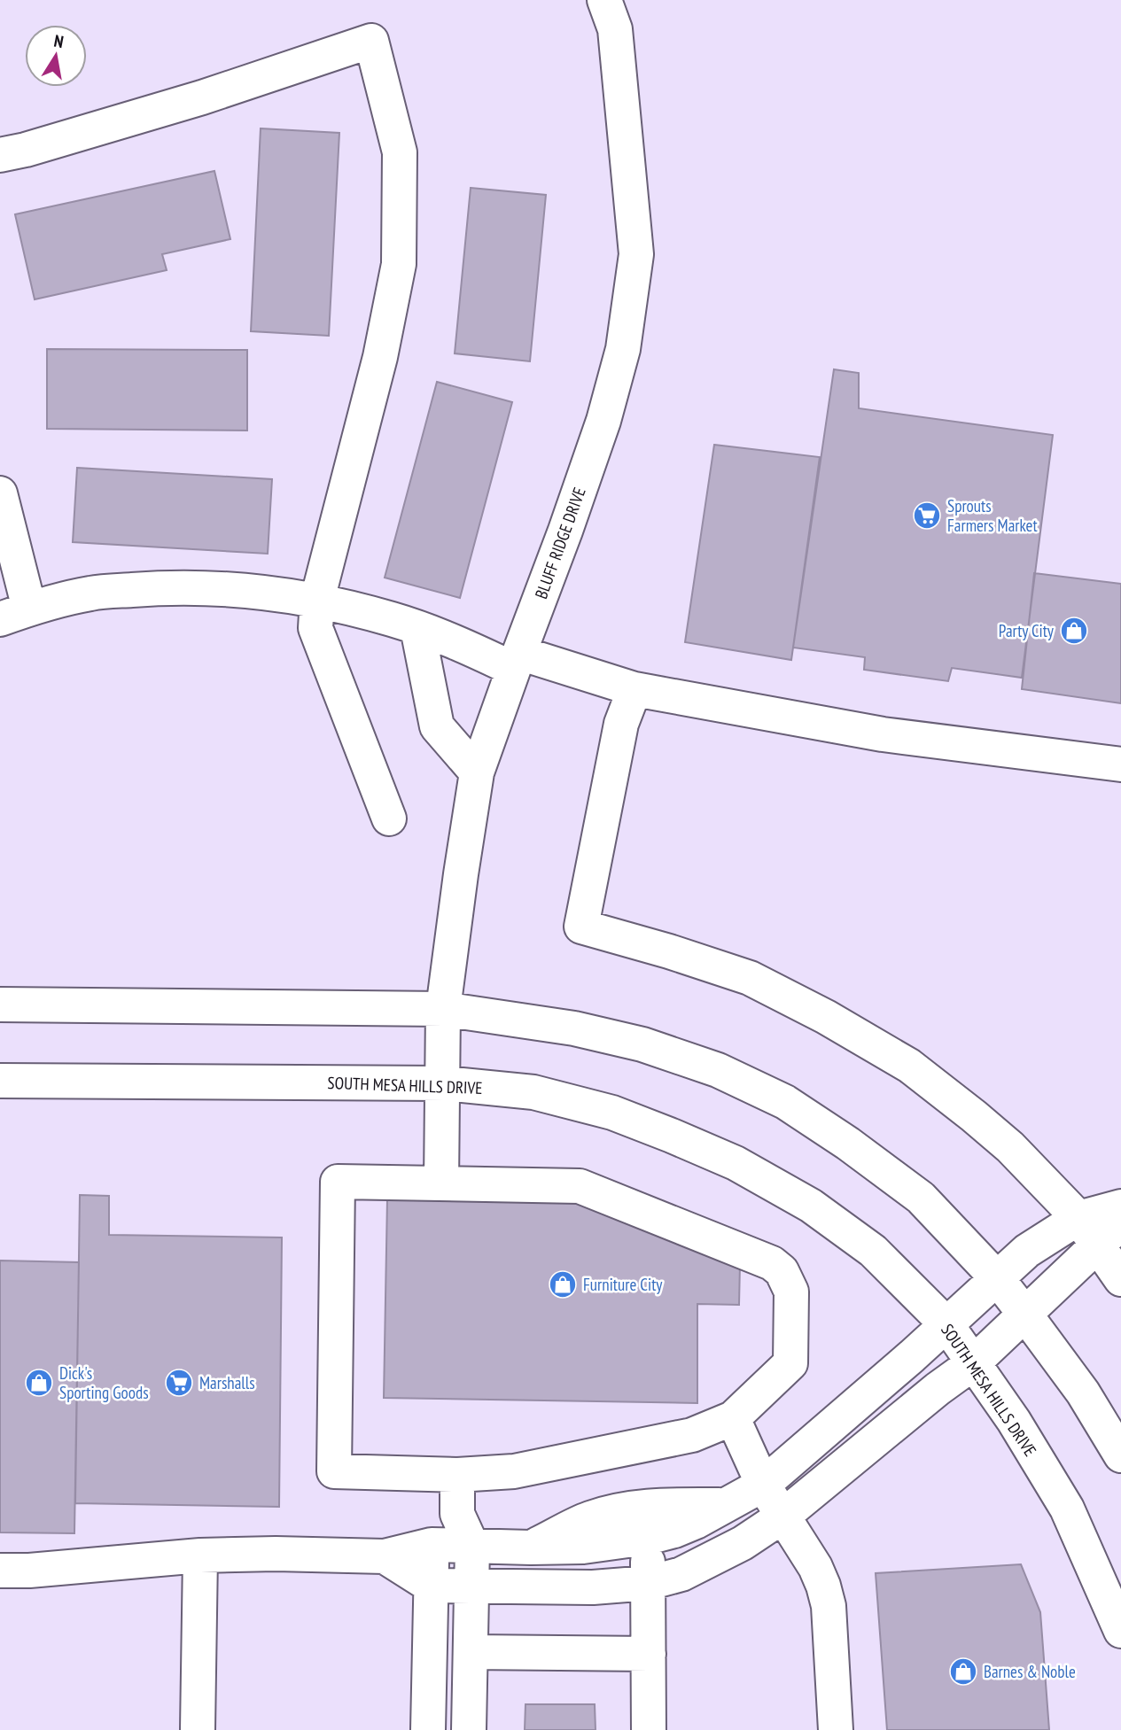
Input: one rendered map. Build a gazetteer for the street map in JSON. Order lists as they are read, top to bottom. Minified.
{"streets":{"street":["BLUFF RIDGE DRIVE","SOUTH MESA HILLS DRIVE"]},"crossings":[["BLUFF RIDGE DRIVE","SOUTH MESA HILLS DRIVE"]],"places":{"supermarket":["Sprouts Farmers Market","Marshalls"],"shop":["Party City","Furniture City","Dick's Sporting Goods","Barnes & Noble"]},"north":"top"}
